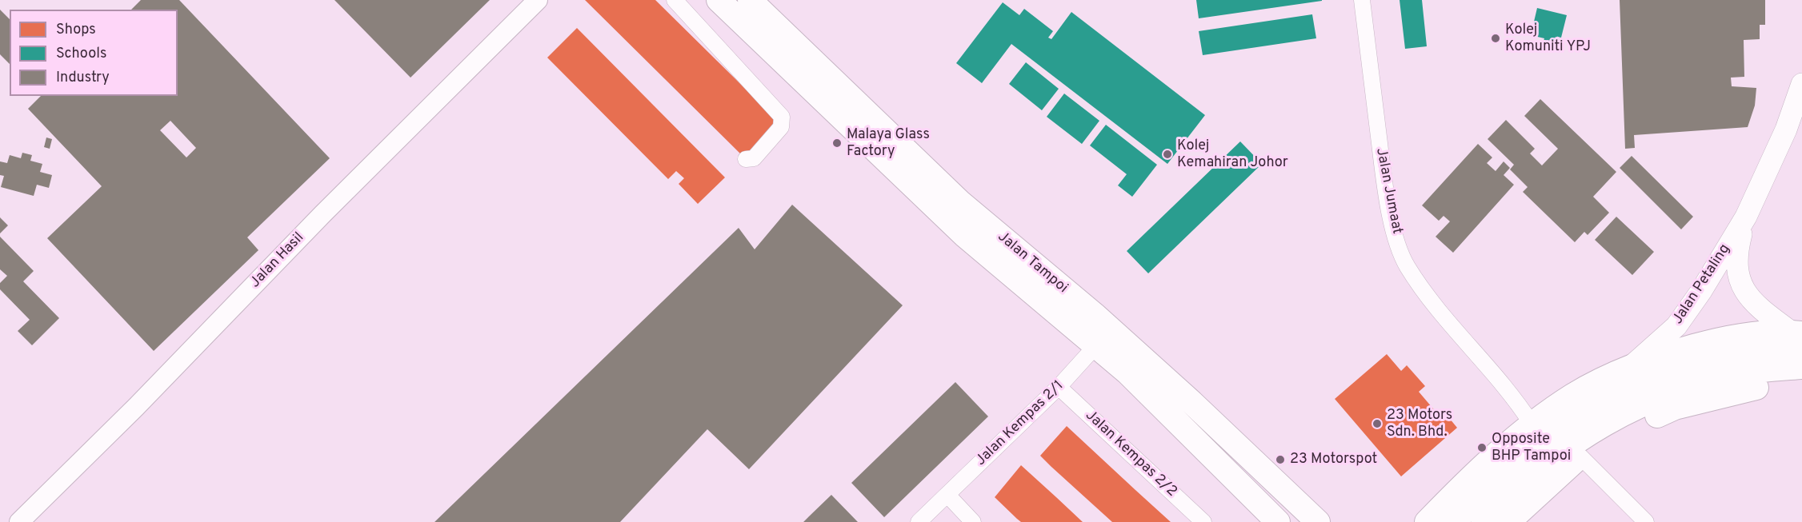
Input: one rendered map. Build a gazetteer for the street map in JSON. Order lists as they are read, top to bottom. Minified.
{"streets":{"main road":["Jalan Tampoi","Jalan Petaling"],"street":["Jalan Jumaat","Jalan Hasil","Jalan Kempas 2/1","Jalan Kempas 2/2"]},"crossings":[["Jalan Tampoi","Jalan Kempas 2/1"],["Jalan Kempas 2/1","Jalan Kempas 2/2"]],"places":["Kolej Komuniti YPJ","Malaya Glass Factory","Kolej Kemahiran Johor","23 Motors Sdn. Bhd.","Opposite BHP Tampoi","23 Motorspot"],"legend":["Shops","Schools","Industry"]}
